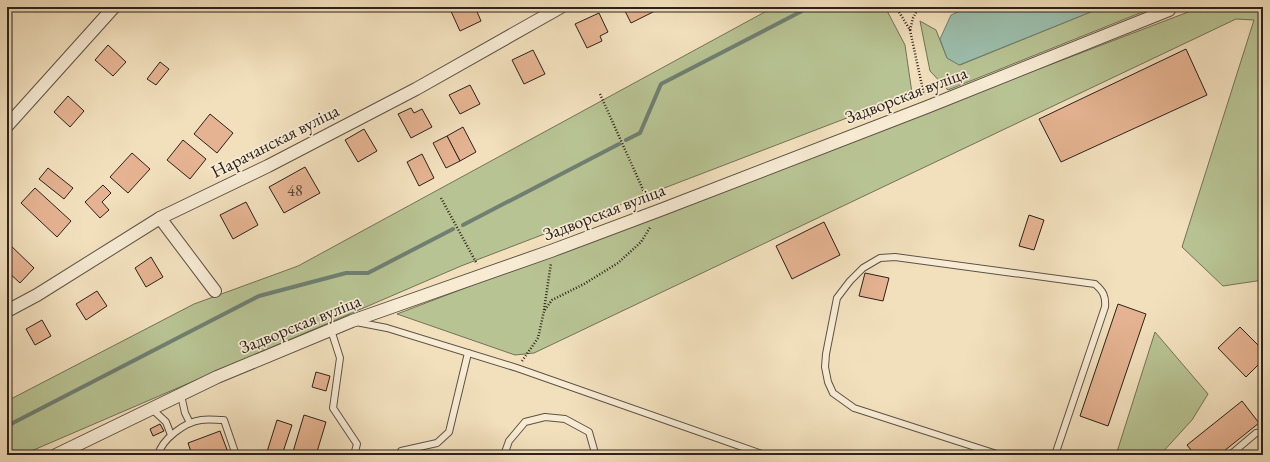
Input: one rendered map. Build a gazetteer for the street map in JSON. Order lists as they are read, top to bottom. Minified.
{"streets":{"street":["Задворская вуліца","Нарачанская вуліца"]},"house_numbers":["48"]}
